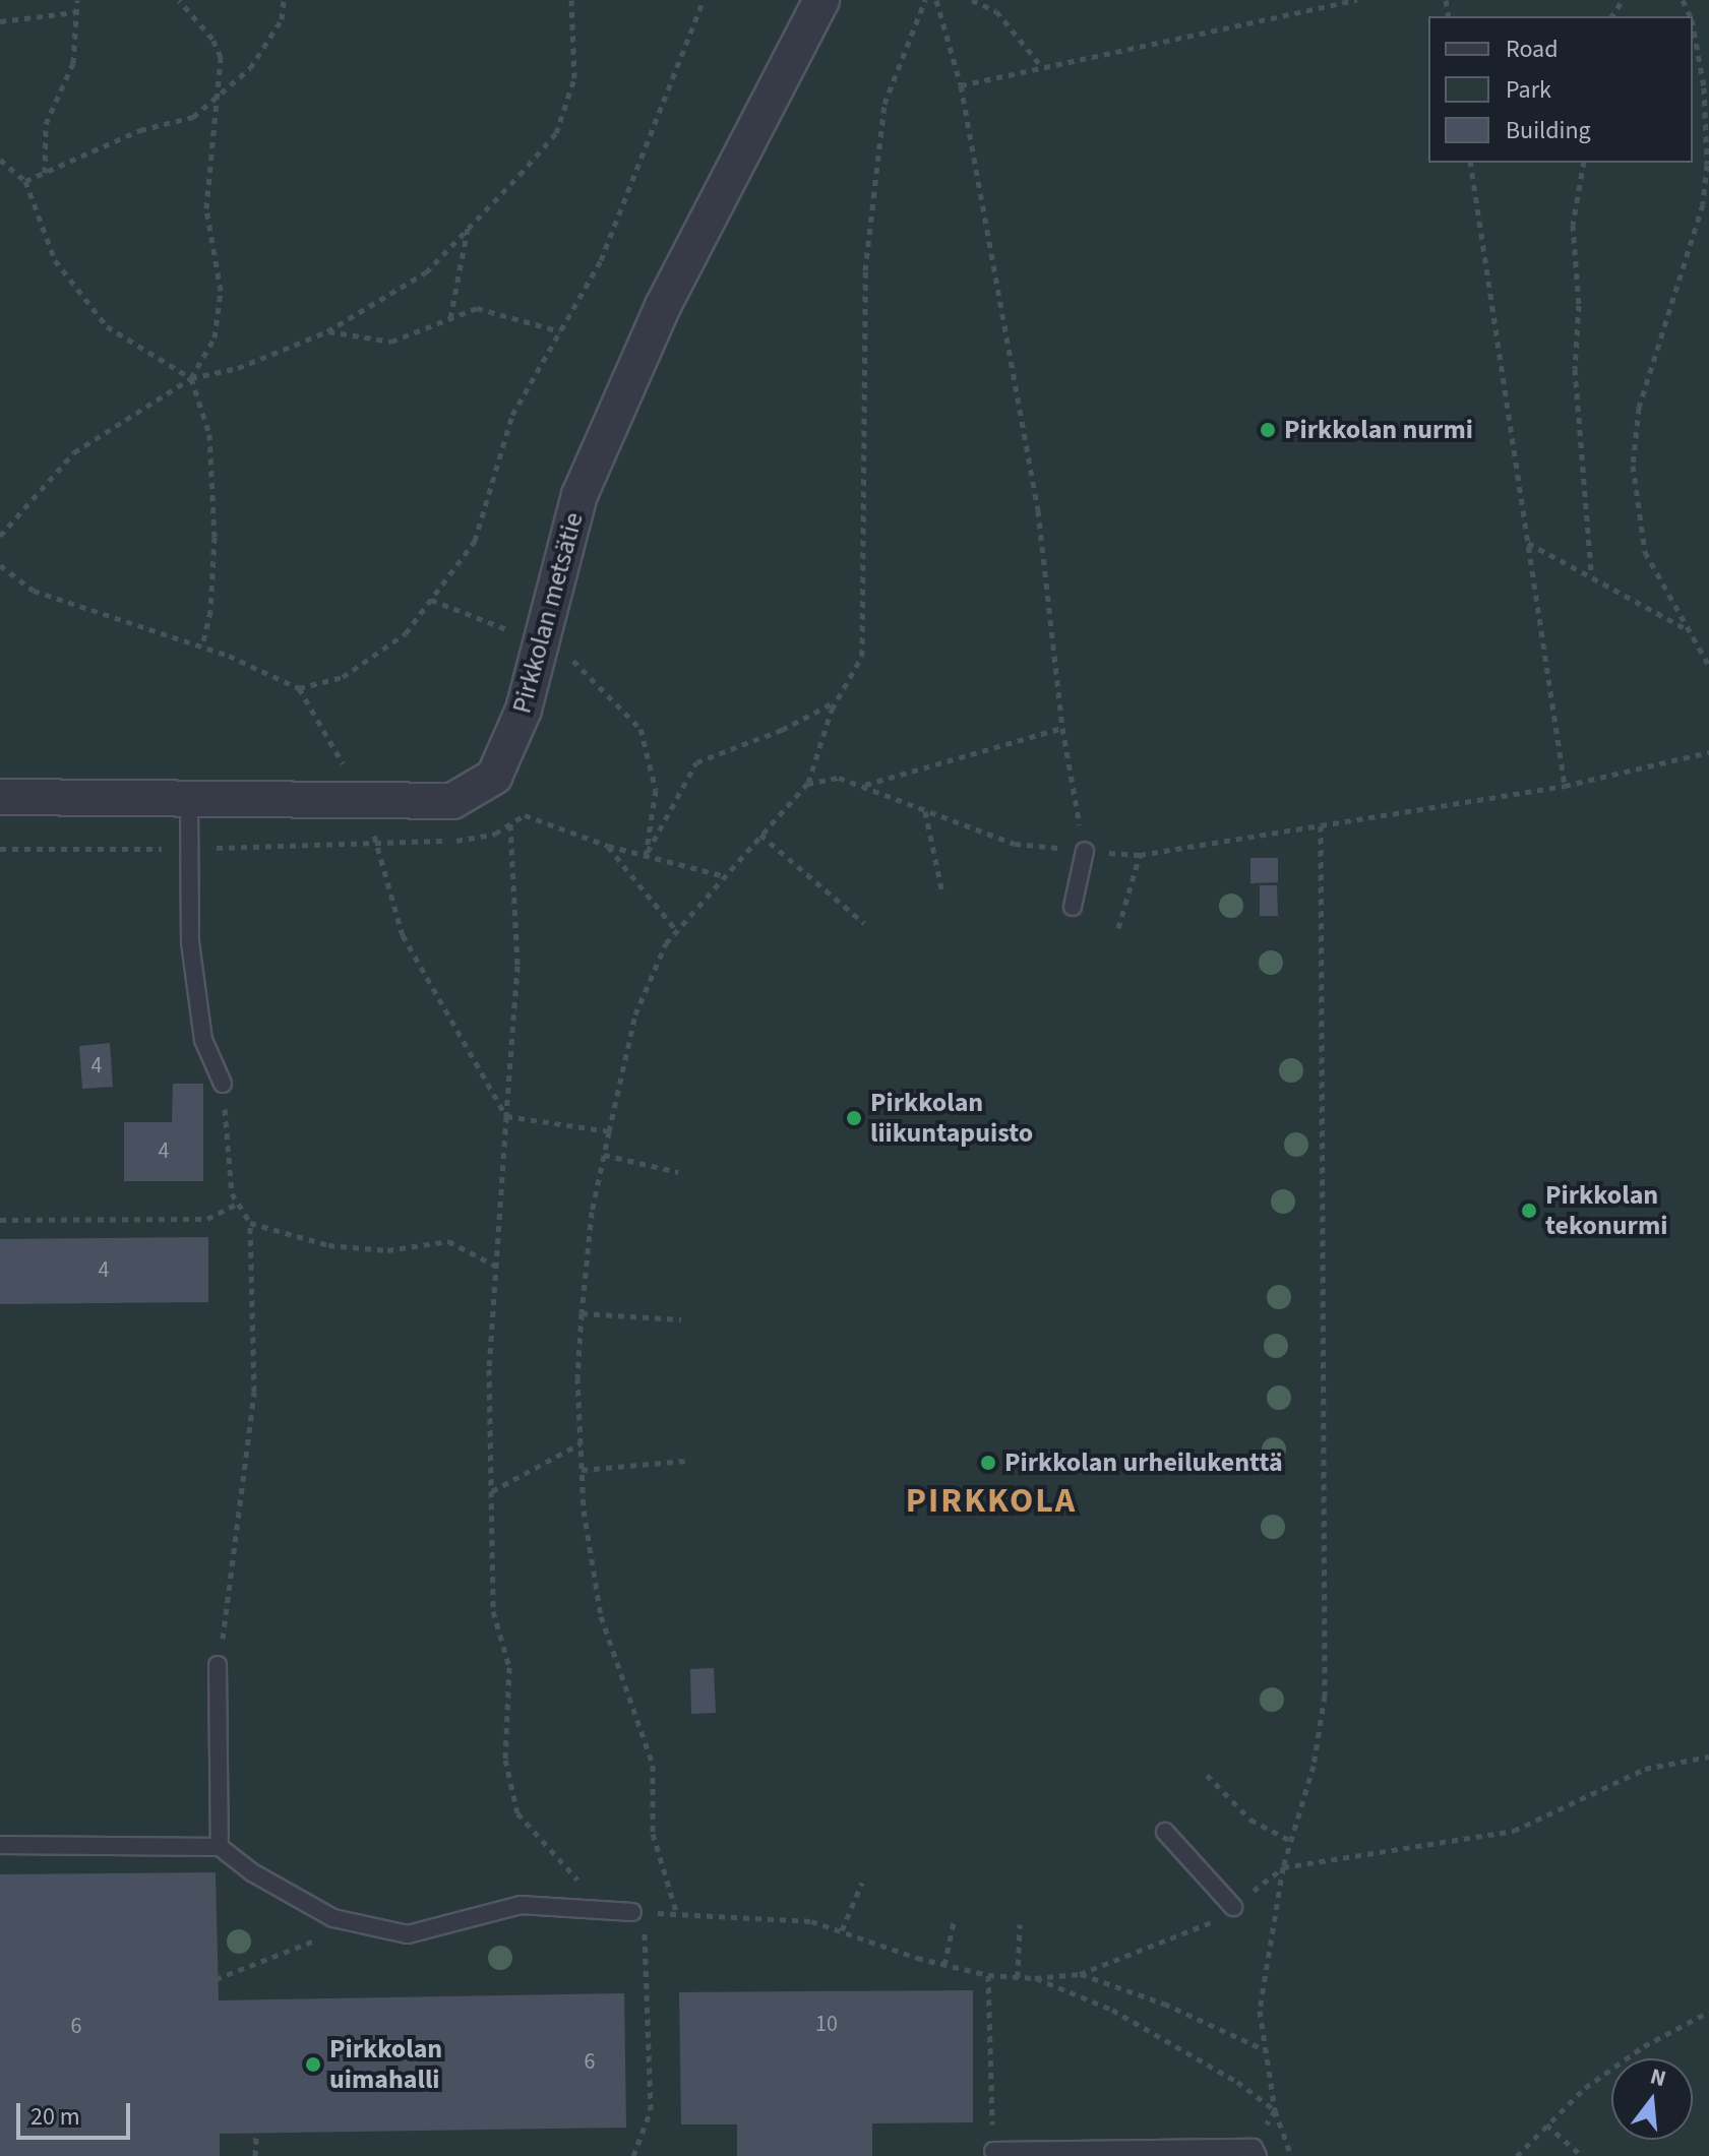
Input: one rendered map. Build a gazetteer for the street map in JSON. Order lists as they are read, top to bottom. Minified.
{"streets":{"street":["Pirkkolan metsätie"]},"districts":["PIRKKOLA"],"places":["Pirkkolan nurmi","Pirkkolan liikuntapuisto","Pirkkolan tekonurmi","Pirkkolan urheilukenttä","Pirkkolan uimahalli"],"house_numbers":["4","4","4","10","6","6"],"legend":["Road","Park","Building"],"scale_bar":"20 m","north":"top"}
